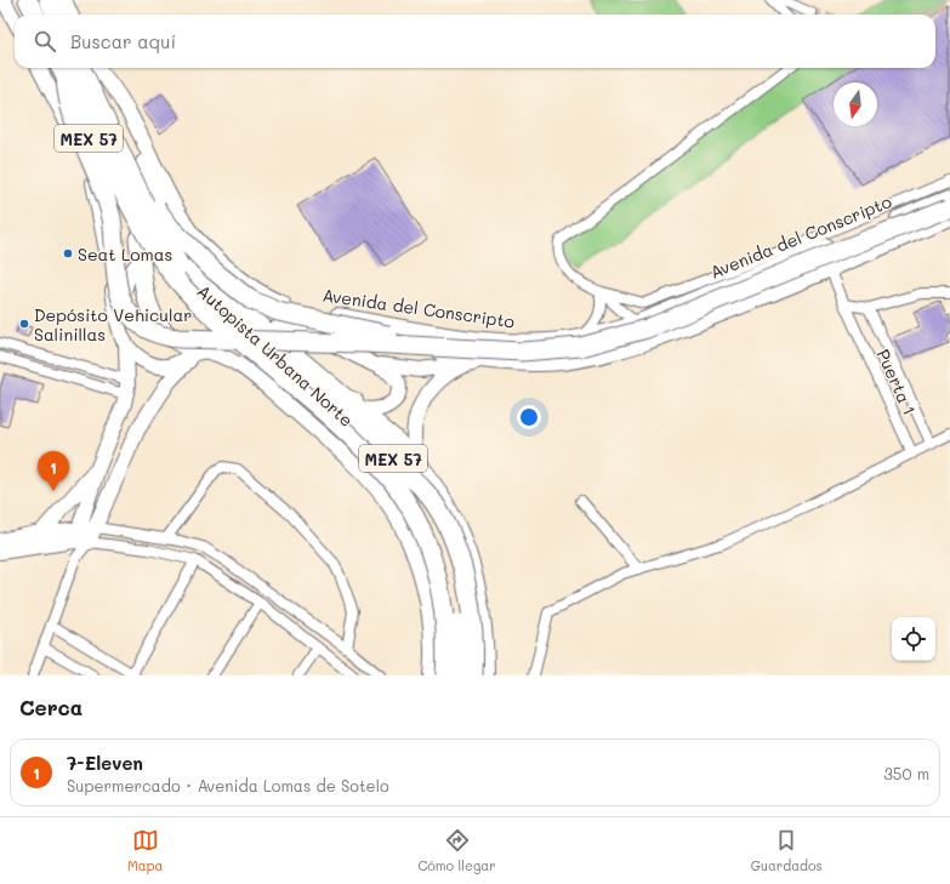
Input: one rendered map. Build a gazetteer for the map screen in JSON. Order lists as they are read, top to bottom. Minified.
{"streets":{"highway":["MEX 57","Autopista Urbana Norte"],"main road":["Avenida del Conscripto"],"street":["Puerta 1"]},"crossings":[["Avenida del Conscripto","Puerta 1"]],"places":["Seat Lomas","Depósito Vehicular Salinillas"],"north":"bottom","page":{"search":"Buscar aquí","pins":"1","heading":"Cerca","list":[{"mark":"1","name":"7-Eleven","note":"Supermercado · Avenida Lomas de Sotelo","value":"350 m"}],"nav":["Mapa","Cómo llegar","Guardados"]}}
